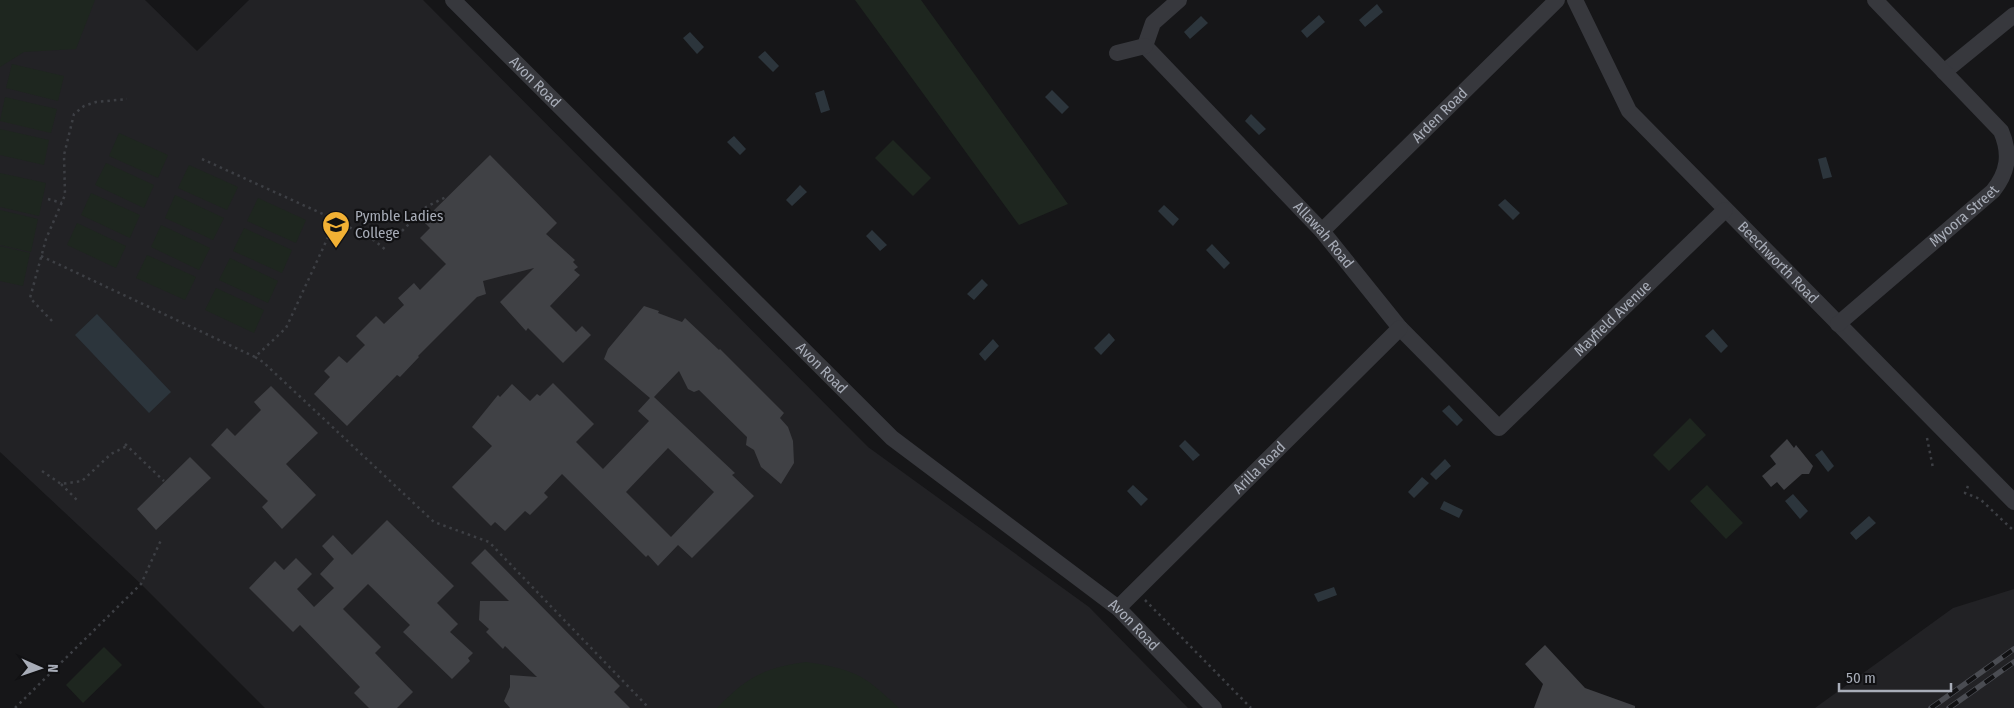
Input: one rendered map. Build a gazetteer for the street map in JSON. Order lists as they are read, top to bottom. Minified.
{"streets":{"street":["Avon Road","Arden Road","Myoora Street","Allawah Road","Beechworth Road","Mayfield Avenue","Arilla Road"]},"crossings":[["Avon Road","Arilla Road"],["Arden Road","Allawah Road"],["Myoora Street","Beechworth Road"],["Allawah Road","Mayfield Avenue"],["Allawah Road","Arilla Road"],["Beechworth Road","Mayfield Avenue"]],"places":{"school or university":["Pymble Ladies College"]},"scale_bar":"50 m","north":"right"}
